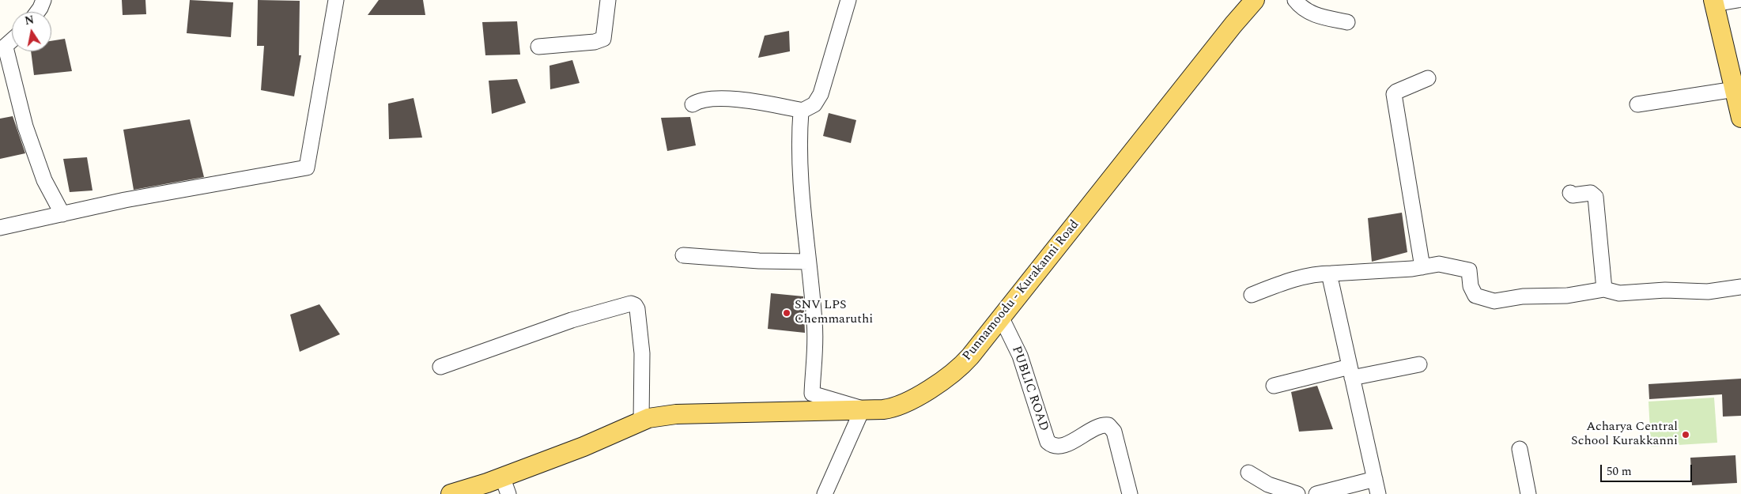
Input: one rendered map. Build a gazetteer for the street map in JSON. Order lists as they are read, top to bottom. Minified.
{"streets":{"main road":["Punnamoodu - Kurakanni Road"],"street":["PUBLIC ROAD"]},"crossings":[["Punnamoodu - Kurakanni Road","PUBLIC ROAD"]],"places":["SNV LPS Chemmaruthi","Acharya Central School Kurakkanni"],"scale_bar":"50 m","north":"top"}
